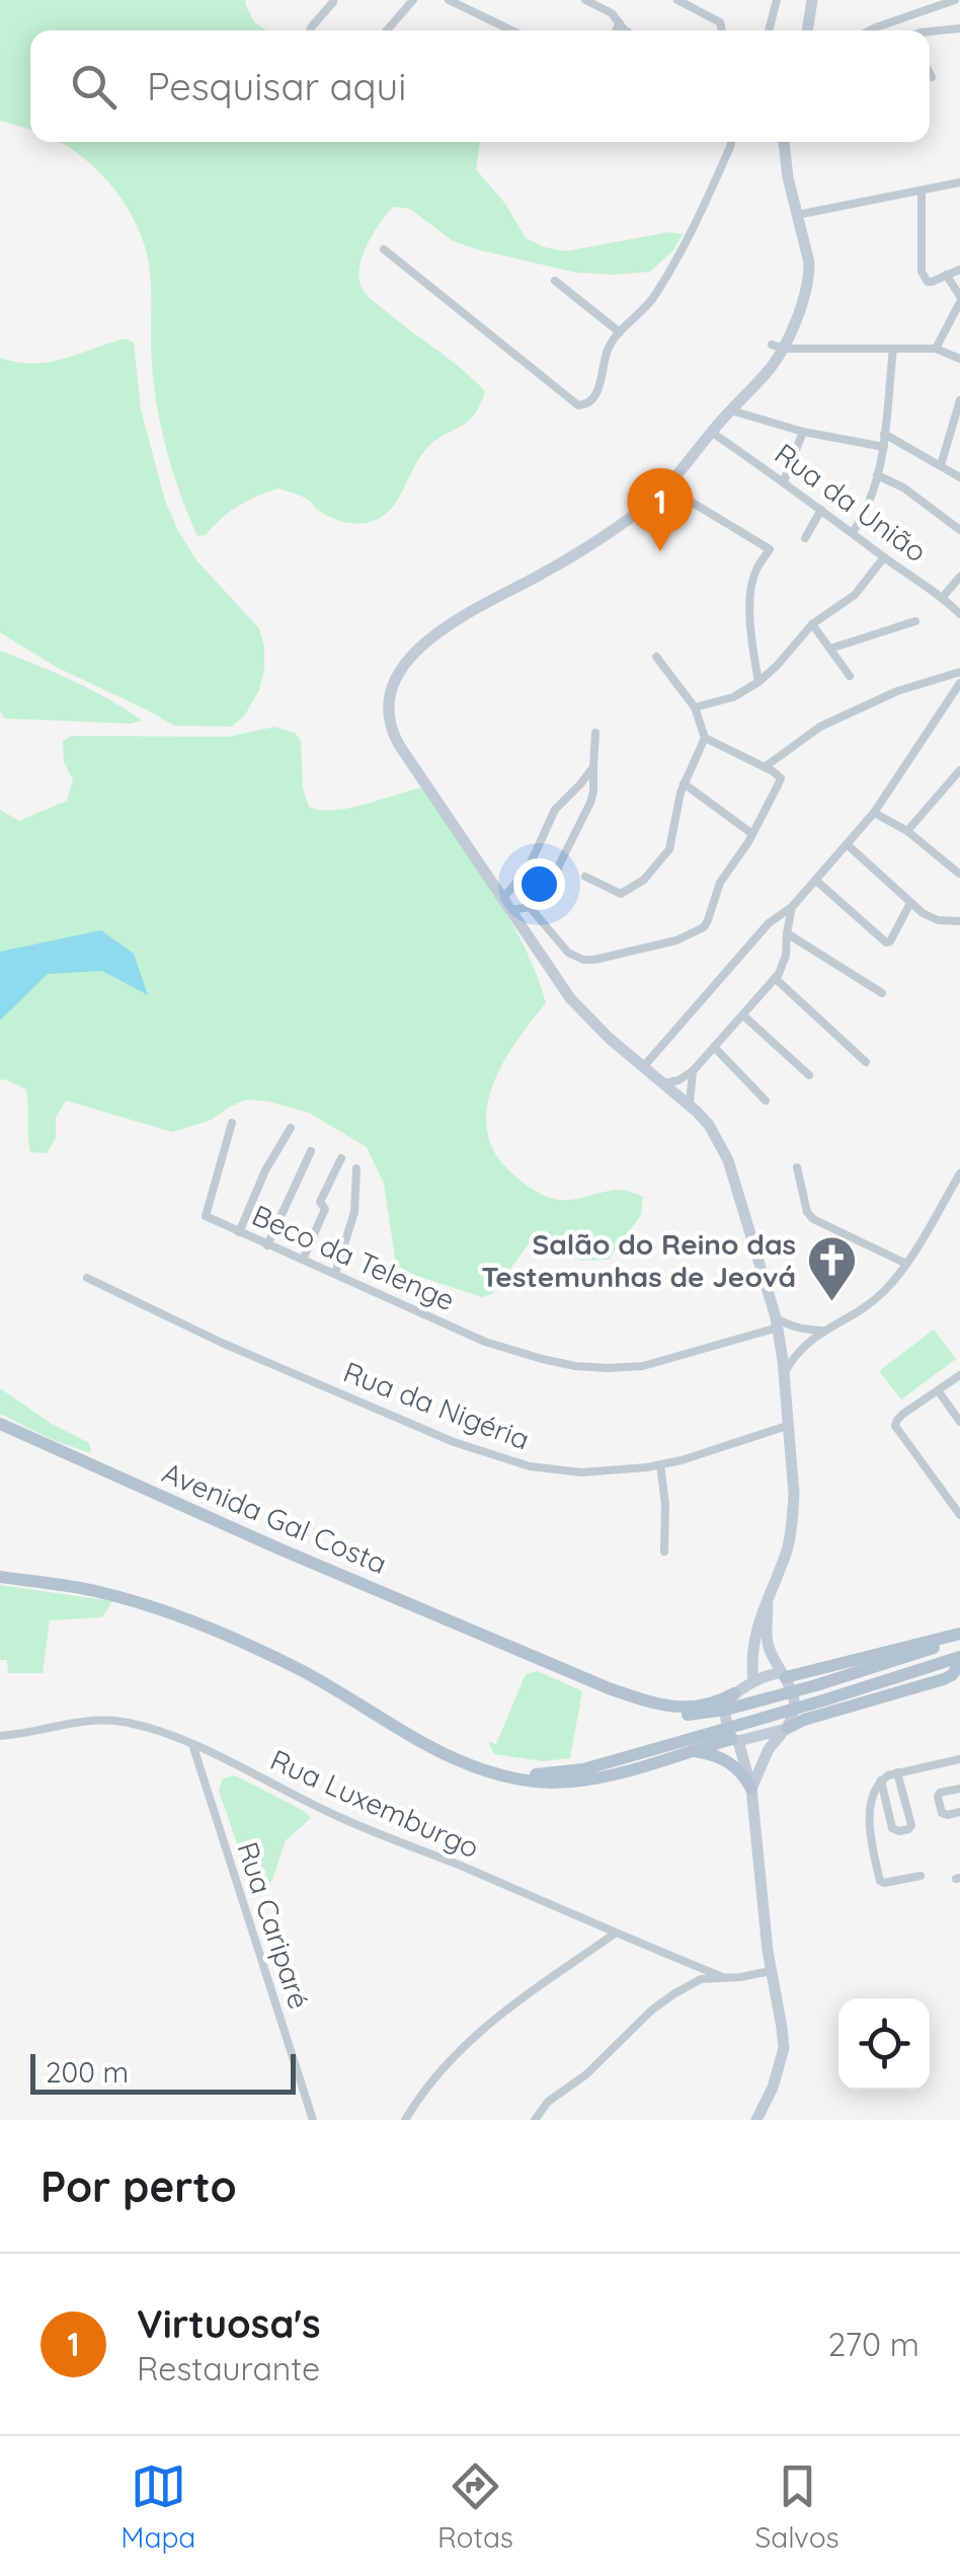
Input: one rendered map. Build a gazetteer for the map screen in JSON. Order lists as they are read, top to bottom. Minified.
{"streets":{"main road":["Avenida Gal Costa"],"street":["Rua da União","Beco da Telenge","Rua da Nigéria","Rua Luxemburgo","Rua Cariparé"]},"crossings":[["Rua Luxemburgo","Rua Cariparé"]],"places":{"church":["Salão do Reino das Testemunhas de Jeová"]},"scale_bar":"200 m","page":{"search":"Pesquisar aqui","pins":"1","scale":"200 m","heading":"Por perto","list":[{"mark":"1","name":"Virtuosa's","note":"Restaurante","value":"270 m"}],"nav":["Mapa","Rotas","Salvos"]}}
